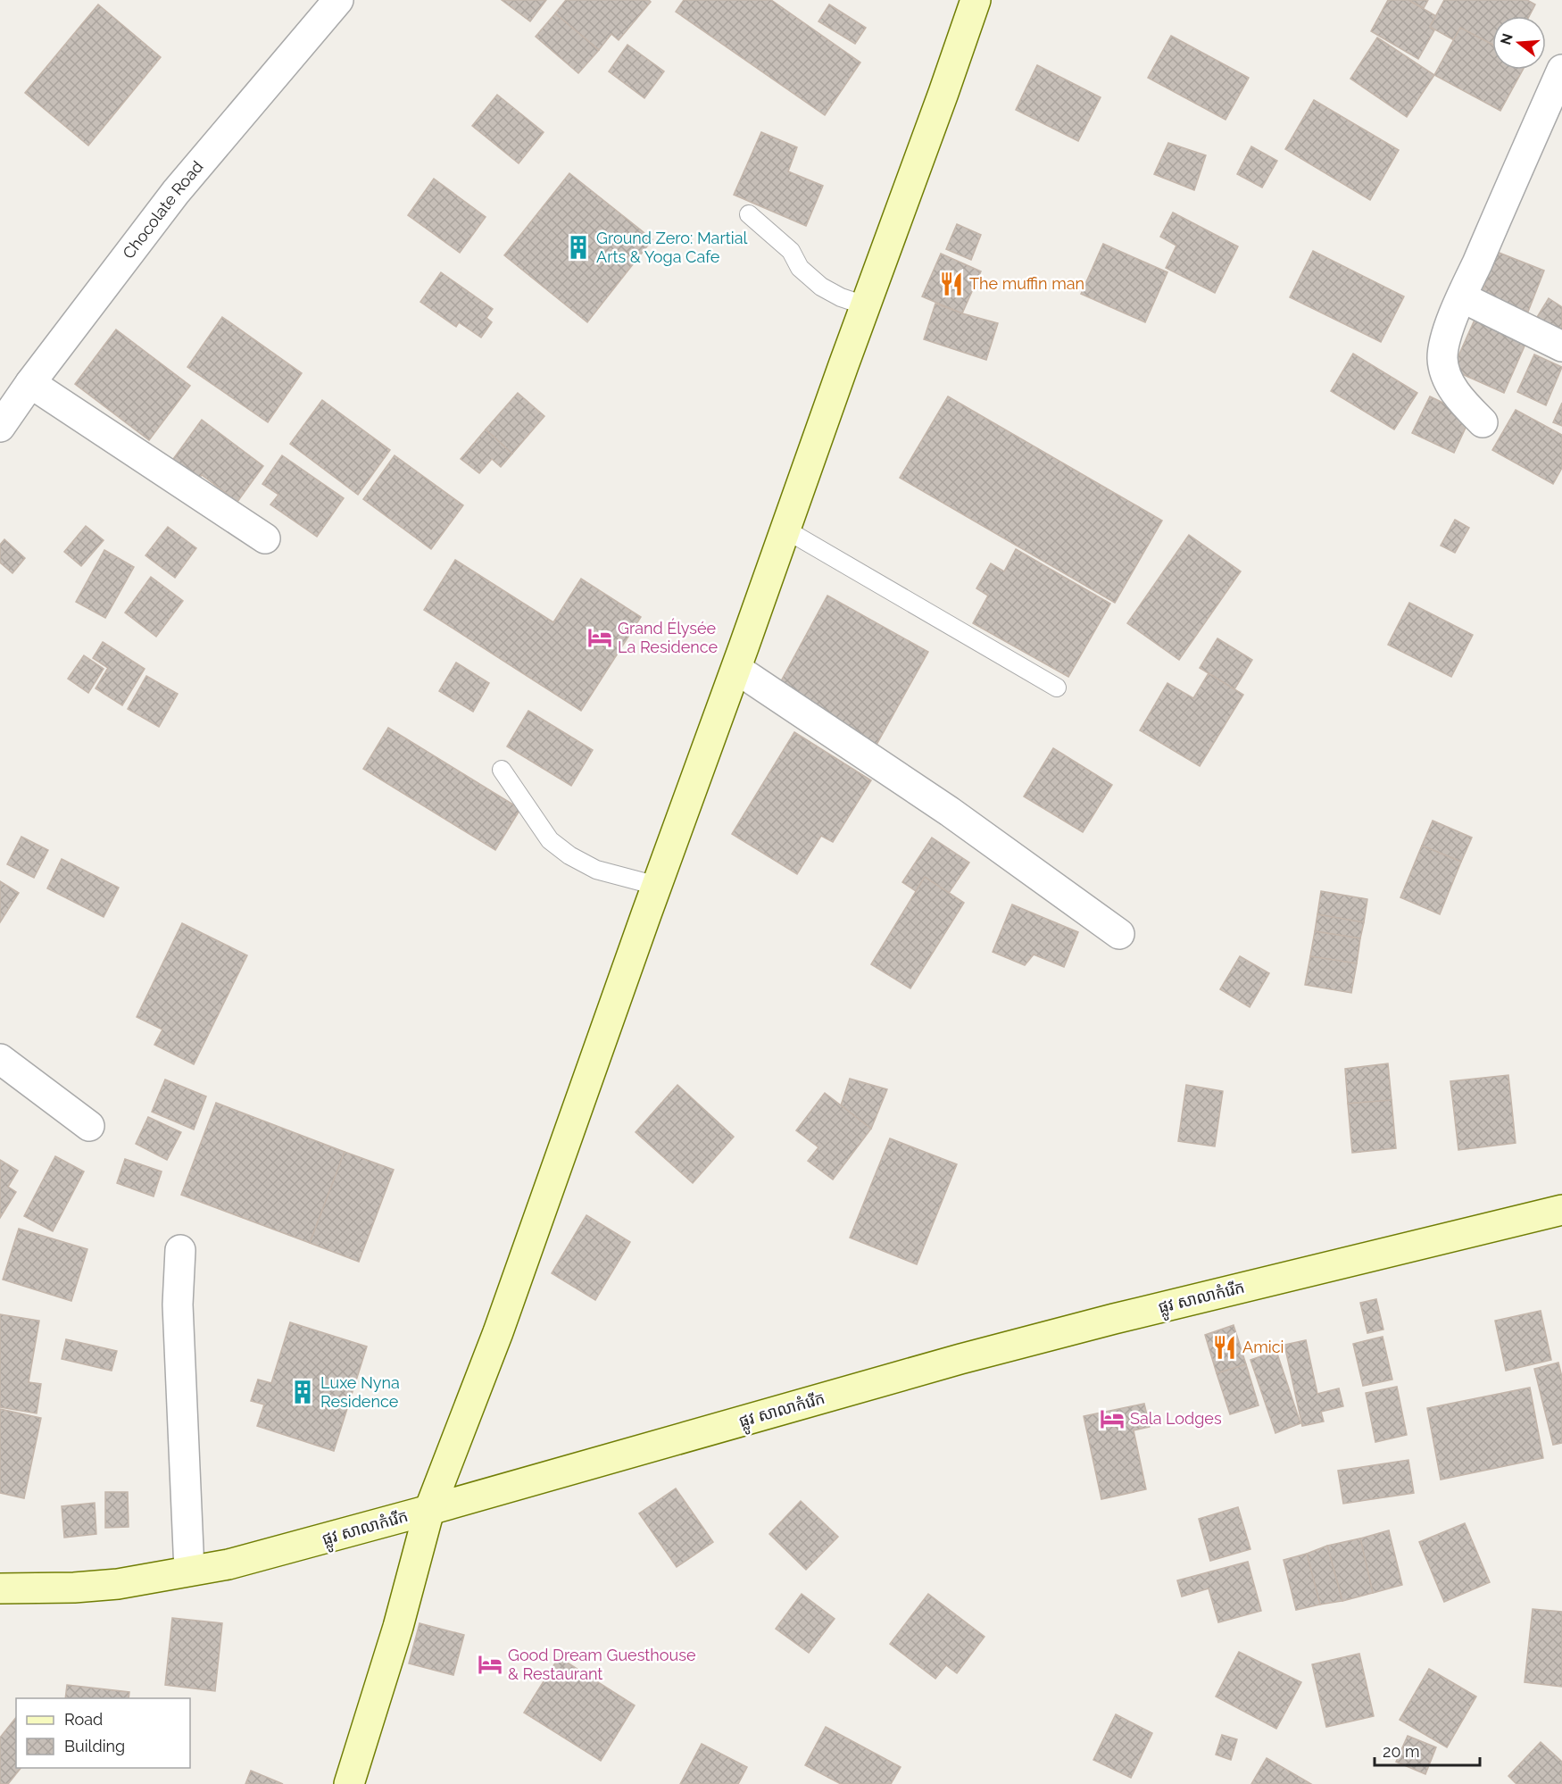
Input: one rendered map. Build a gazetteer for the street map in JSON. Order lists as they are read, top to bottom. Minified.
{"streets":{"street":["Chocolate Road","ផ្លូវ សាលាកំរើក"]},"places":{"building":["Ground Zero: Martial Arts & Yoga Cafe","Luxe Nyna Residence"],"restaurant":["The muffin man","Amici"],"hotel":["Grand Élysée La Residence","Sala Lodges","Good Dream Guesthouse & Restaurant"]},"legend":["Road","Building"],"scale_bar":"20 m","north":"left"}
